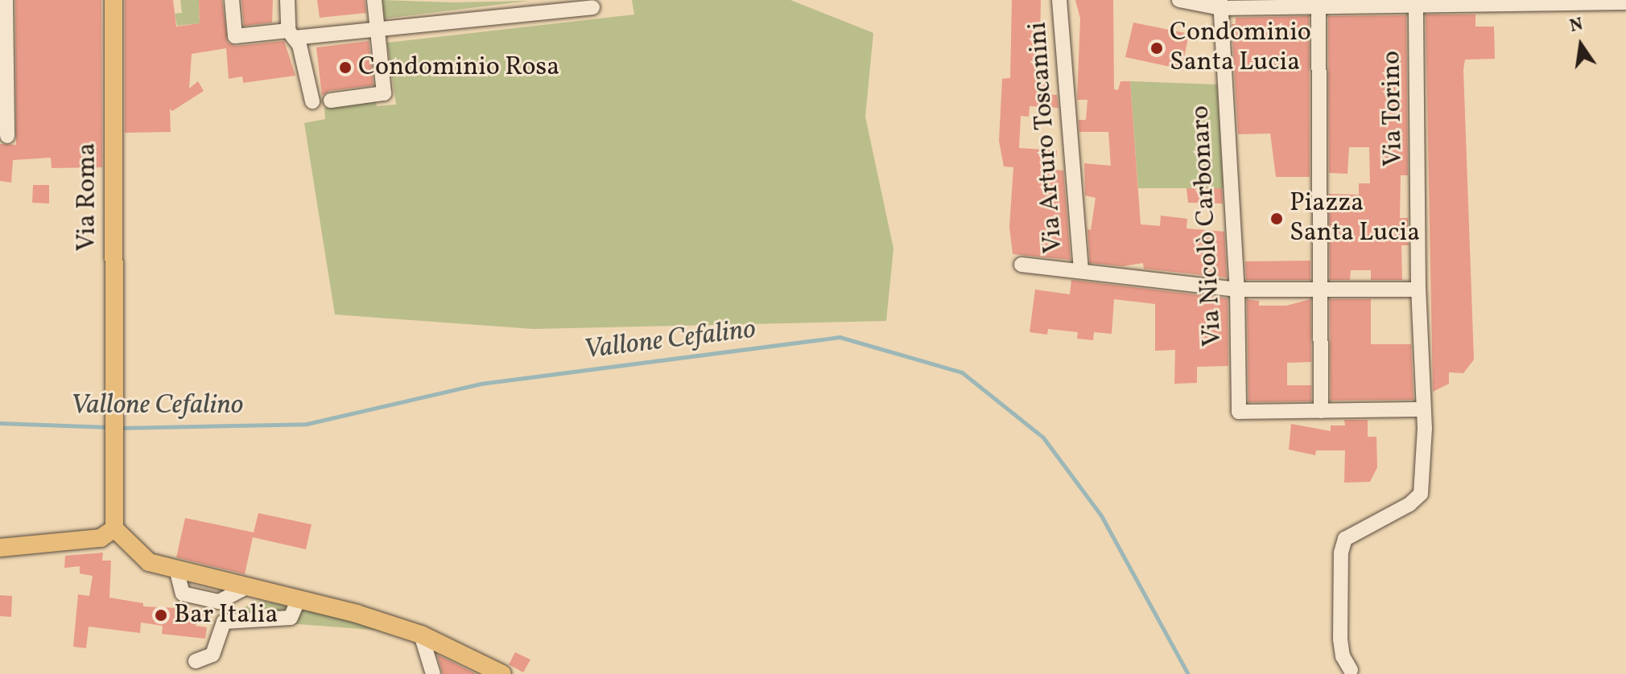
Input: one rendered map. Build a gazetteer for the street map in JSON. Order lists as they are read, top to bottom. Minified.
{"streets":{"main road":["Via Roma"],"street":["Via Torino","Via Arturo Toscanini","Via Nicolò Carbonaro"]},"water":["Vallone Cefalino"],"places":["Condominio Santa Lucia","Condominio Rosa","Piazza Santa Lucia","Bar Italia"],"north":"top"}
